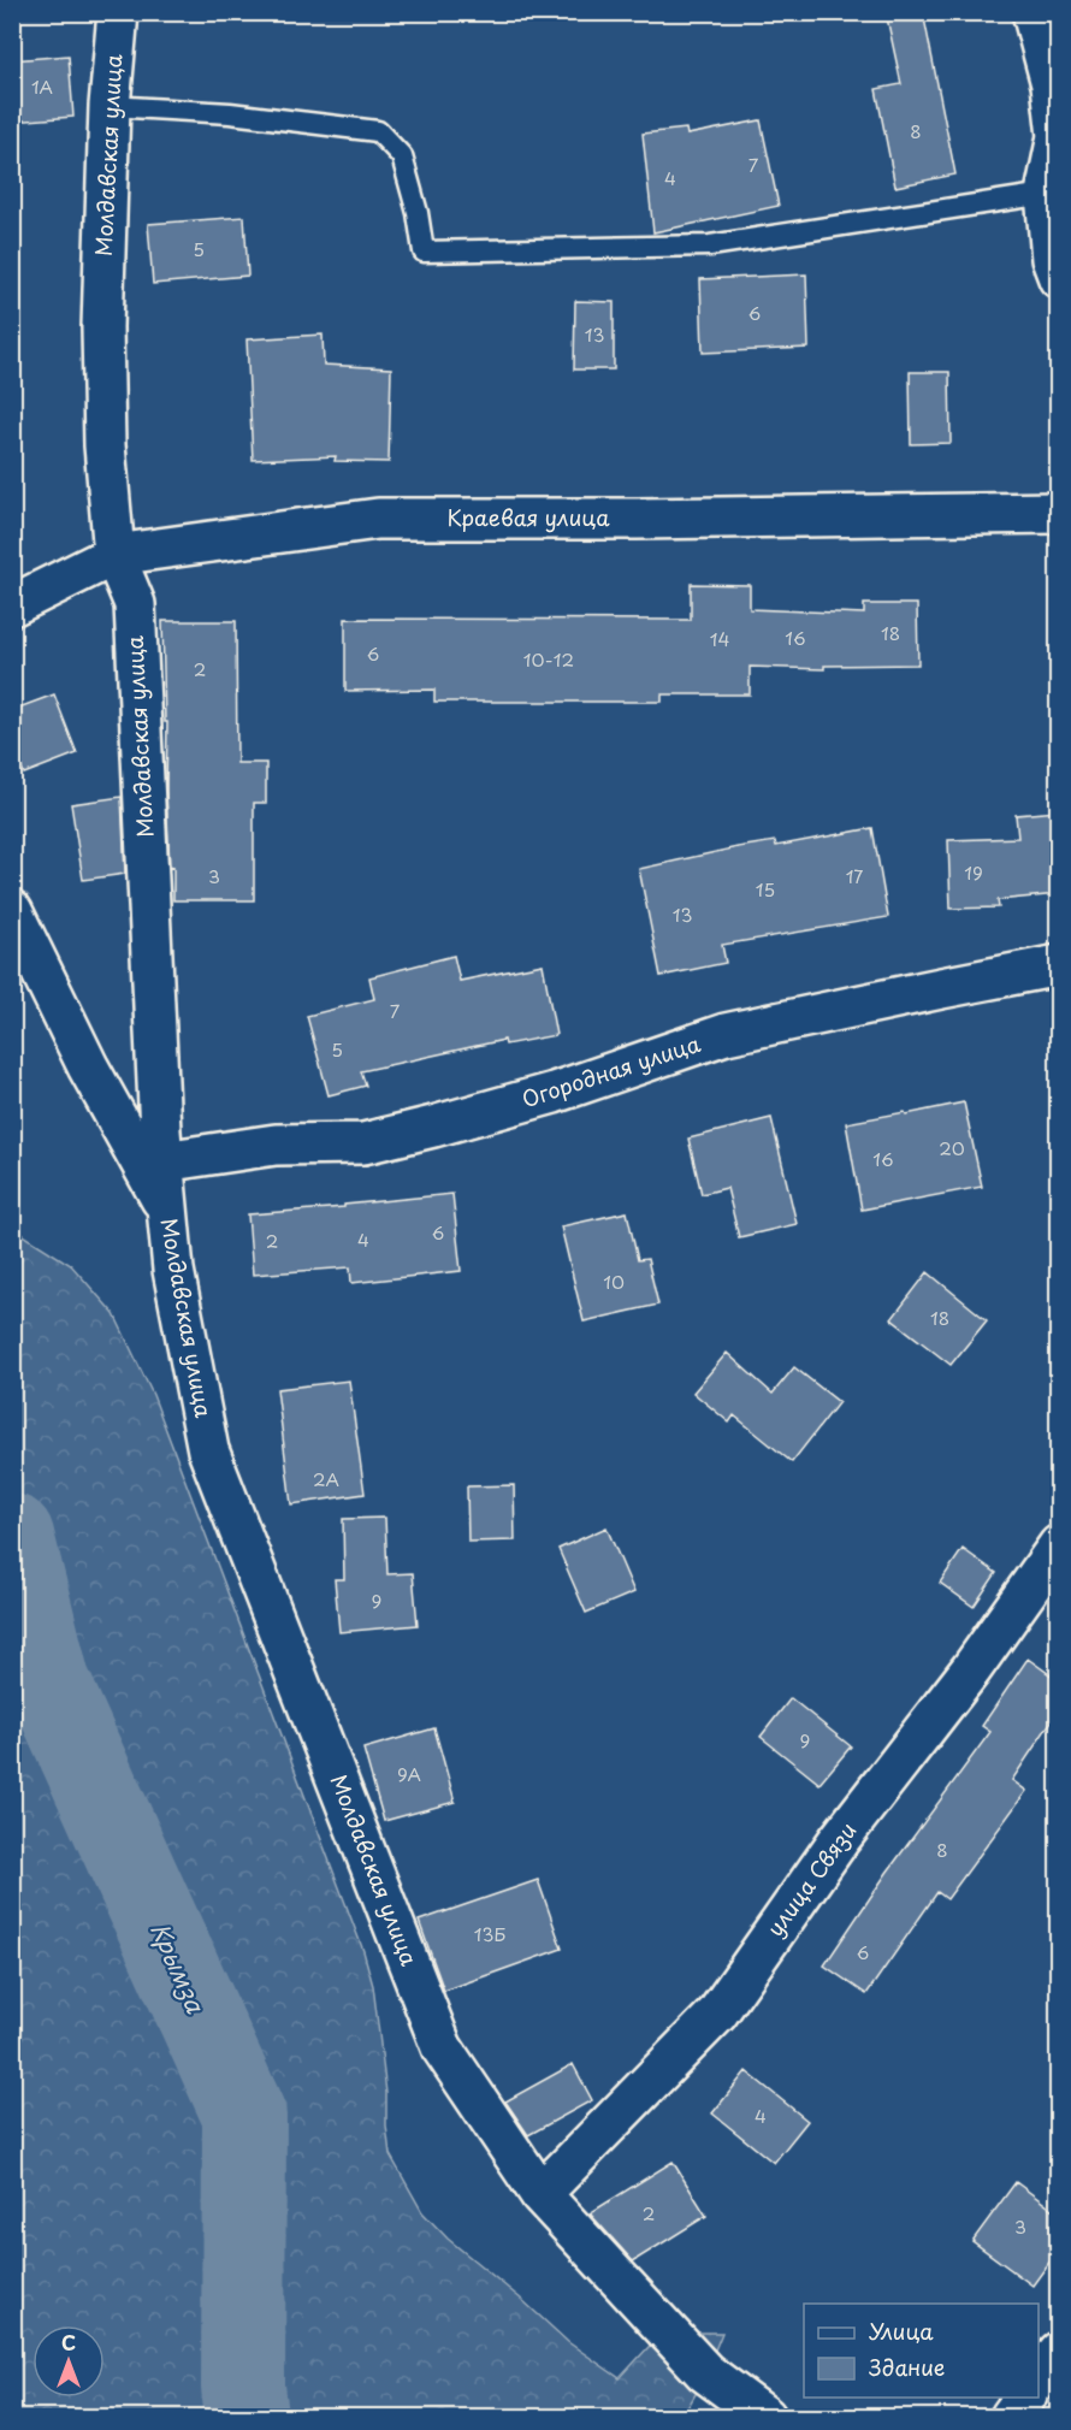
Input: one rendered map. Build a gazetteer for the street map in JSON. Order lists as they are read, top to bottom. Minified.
{"streets":{"street":["Молдавская улица","Краевая улица","Огородная улица","улица Связи"]},"crossings":[["Молдавская улица","Краевая улица"],["Молдавская улица","Огородная улица"],["Молдавская улица","улица Связи"]],"water":["Крымза"],"house_numbers":["1А","8","7","4","5","6","13","18","16","14","6","10-12","2","19","3","17","15","13","7","5","20","16","6","4","2","10","18","2А","9","9","9А","8","13Б","6","4","2","3"],"legend":["Улица","Здание"],"north":"top"}
